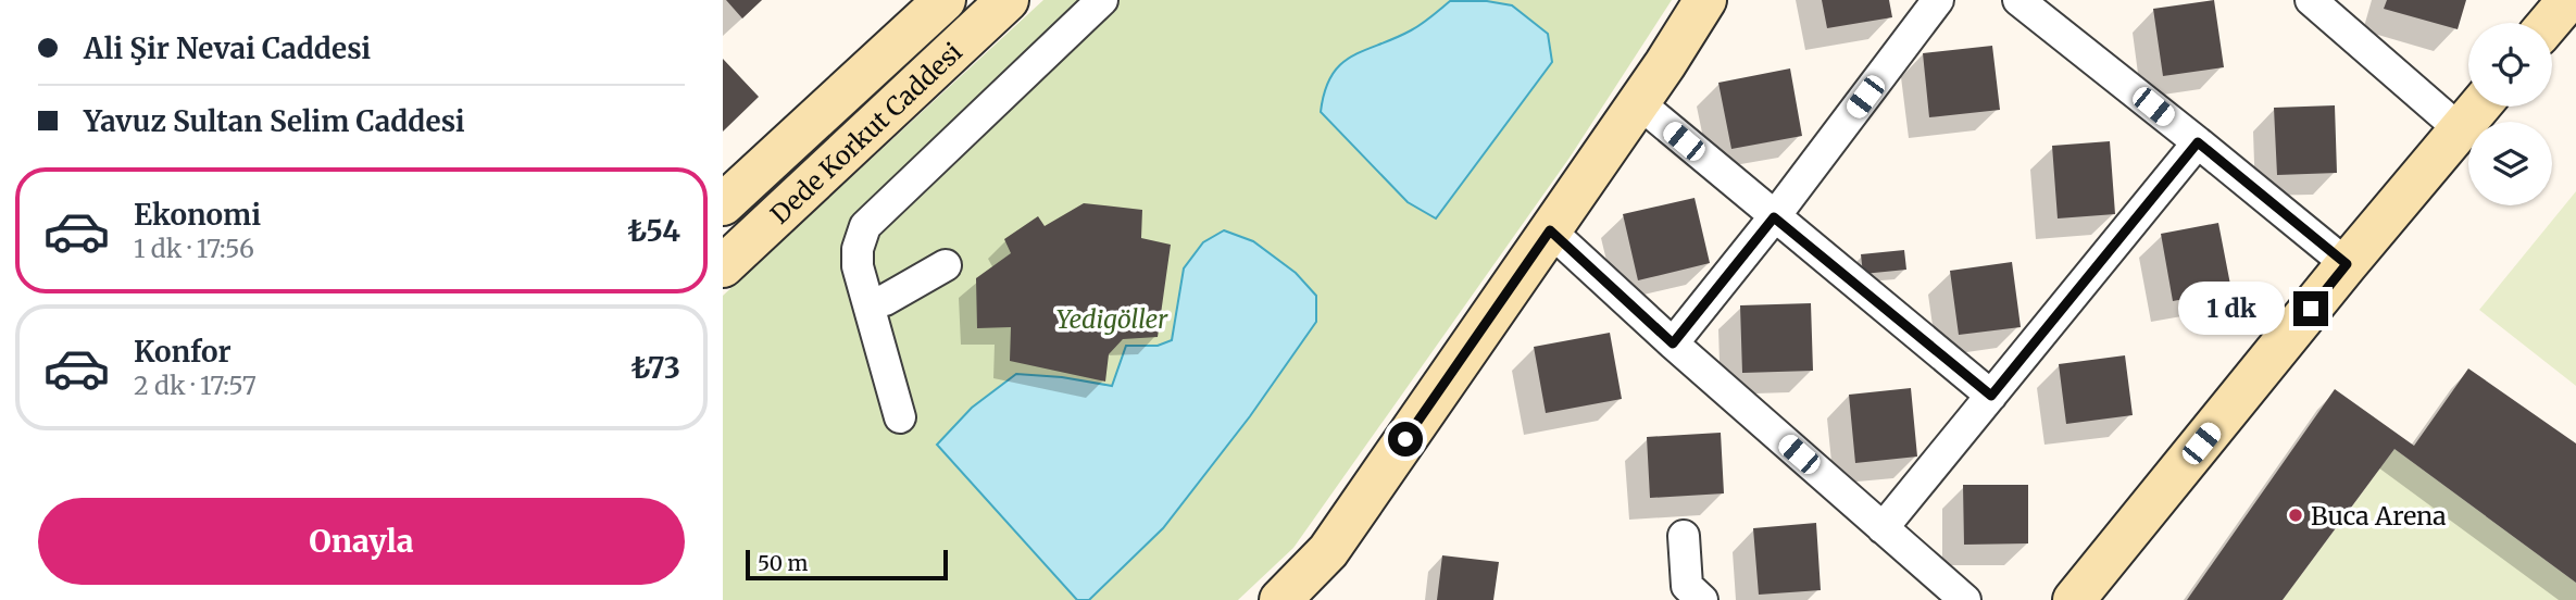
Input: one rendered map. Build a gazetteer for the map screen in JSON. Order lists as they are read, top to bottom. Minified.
{"streets":{"street":["Dede Korkut Caddesi"]},"parks":["Yedigöller"],"places":["Buca Arena"],"scale_bar":"50 m","page":{"banner":["Ali Şir Nevai Caddesi","Yavuz Sultan Selim Caddesi"],"list":[{"name":"Ekonomi","note":"1 dk · 17:56","value":"₺54"},{"name":"Konfor","note":"2 dk · 17:57","value":"₺73"}],"bubble":"1 dk","buttons":"Onayla","scale":"50 m"}}
